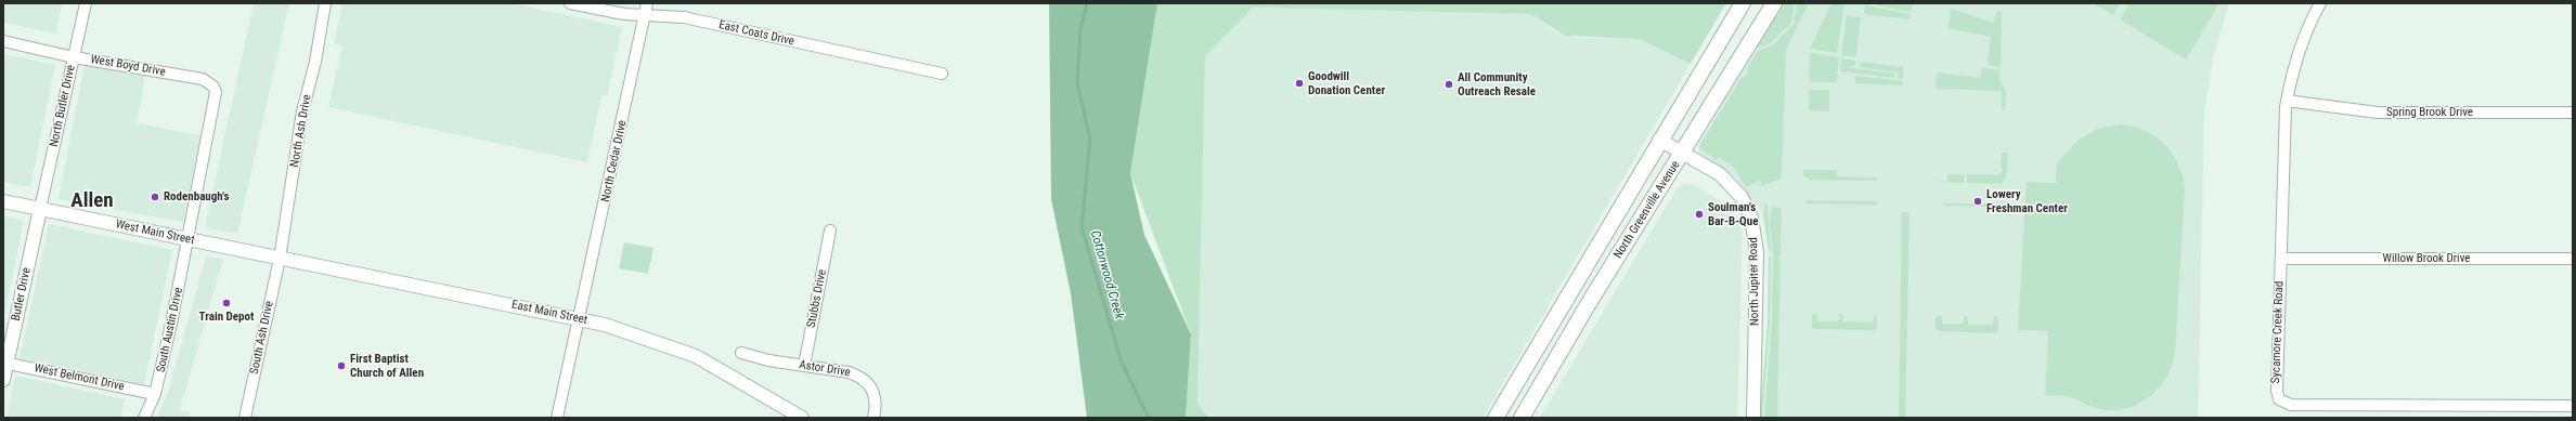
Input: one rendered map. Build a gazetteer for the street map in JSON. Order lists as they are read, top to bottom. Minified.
{"streets":{"main road":["North Greenville Avenue"],"street":["East Coats Drive","West Boyd Drive","North Butler Drive","Spring Brook Drive","North Ash Drive","North Cedar Drive","West Main Street","Willow Brook Drive","North Jupiter Road","Butler Drive","Stubbs Drive","East Main Street","South Austin Drive","Sycamore Creek Road","South Ash Drive","Astor Drive","West Belmont Drive"]},"crossings":[["East Coats Drive","North Cedar Drive"],["West Boyd Drive","North Butler Drive"],["West Boyd Drive","South Austin Drive"],["North Butler Drive","West Main Street"],["North Butler Drive","Butler Drive"],["Spring Brook Drive","Sycamore Creek Road"],["North Ash Drive","West Main Street"],["North Ash Drive","East Main Street"],["North Ash Drive","South Ash Drive"],["North Cedar Drive","East Main Street"],["North Greenville Avenue","North Jupiter Road"],["West Main Street","Butler Drive"],["West Main Street","East Main Street"],["West Main Street","South Austin Drive"],["West Main Street","South Ash Drive"],["Willow Brook Drive","Sycamore Creek Road"],["Butler Drive","West Belmont Drive"],["Stubbs Drive","Astor Drive"],["East Main Street","South Ash Drive"],["South Austin Drive","West Belmont Drive"]],"districts":["Allen"],"water":["Cottonwood Creek"],"places":["Goodwill Donation Center","All Community Outreach Resale","Rodenbaugh's","Lowery Freshman Center","Soulman's Bar-B-Que","Train Depot","First Baptist Church of Allen"]}
